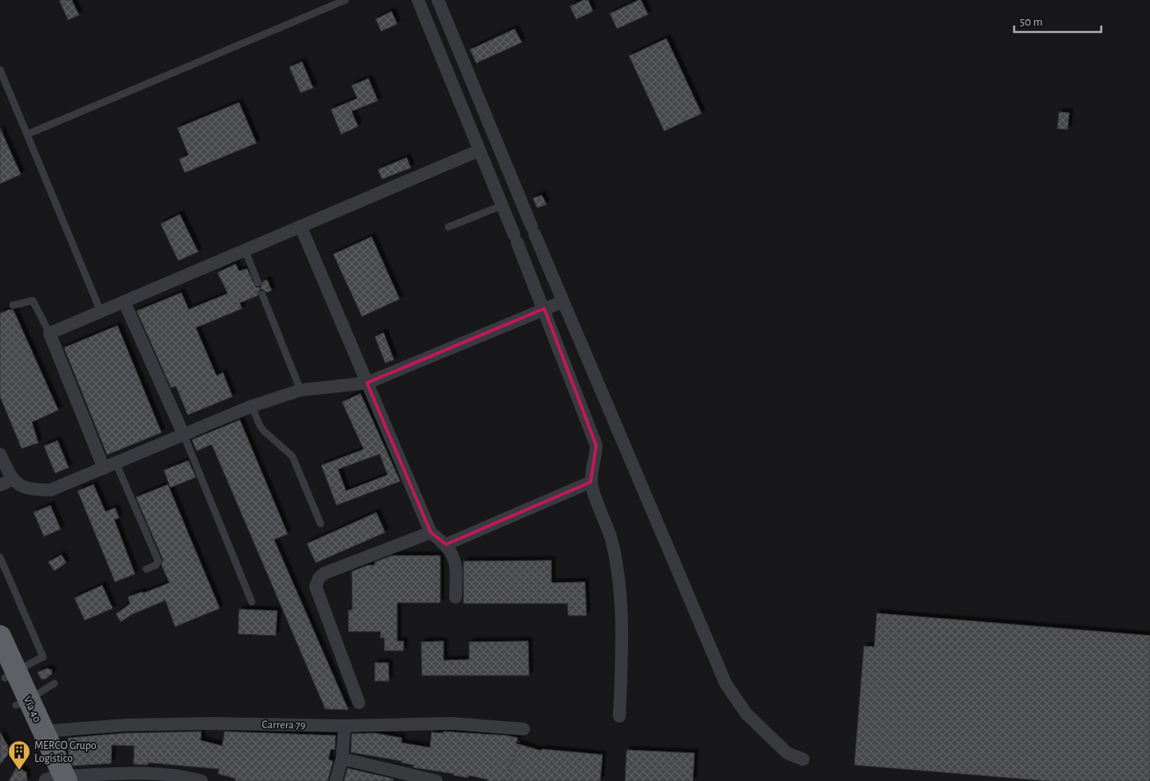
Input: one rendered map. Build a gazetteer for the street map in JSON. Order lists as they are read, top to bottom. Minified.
{"streets":{"highway":["Vía 40"],"street":["Carrera 79"]},"crossings":[["Vía 40","Carrera 79"]],"places":{"building":["MERCO Grupo Logístico"]},"scale_bar":"50 m"}
